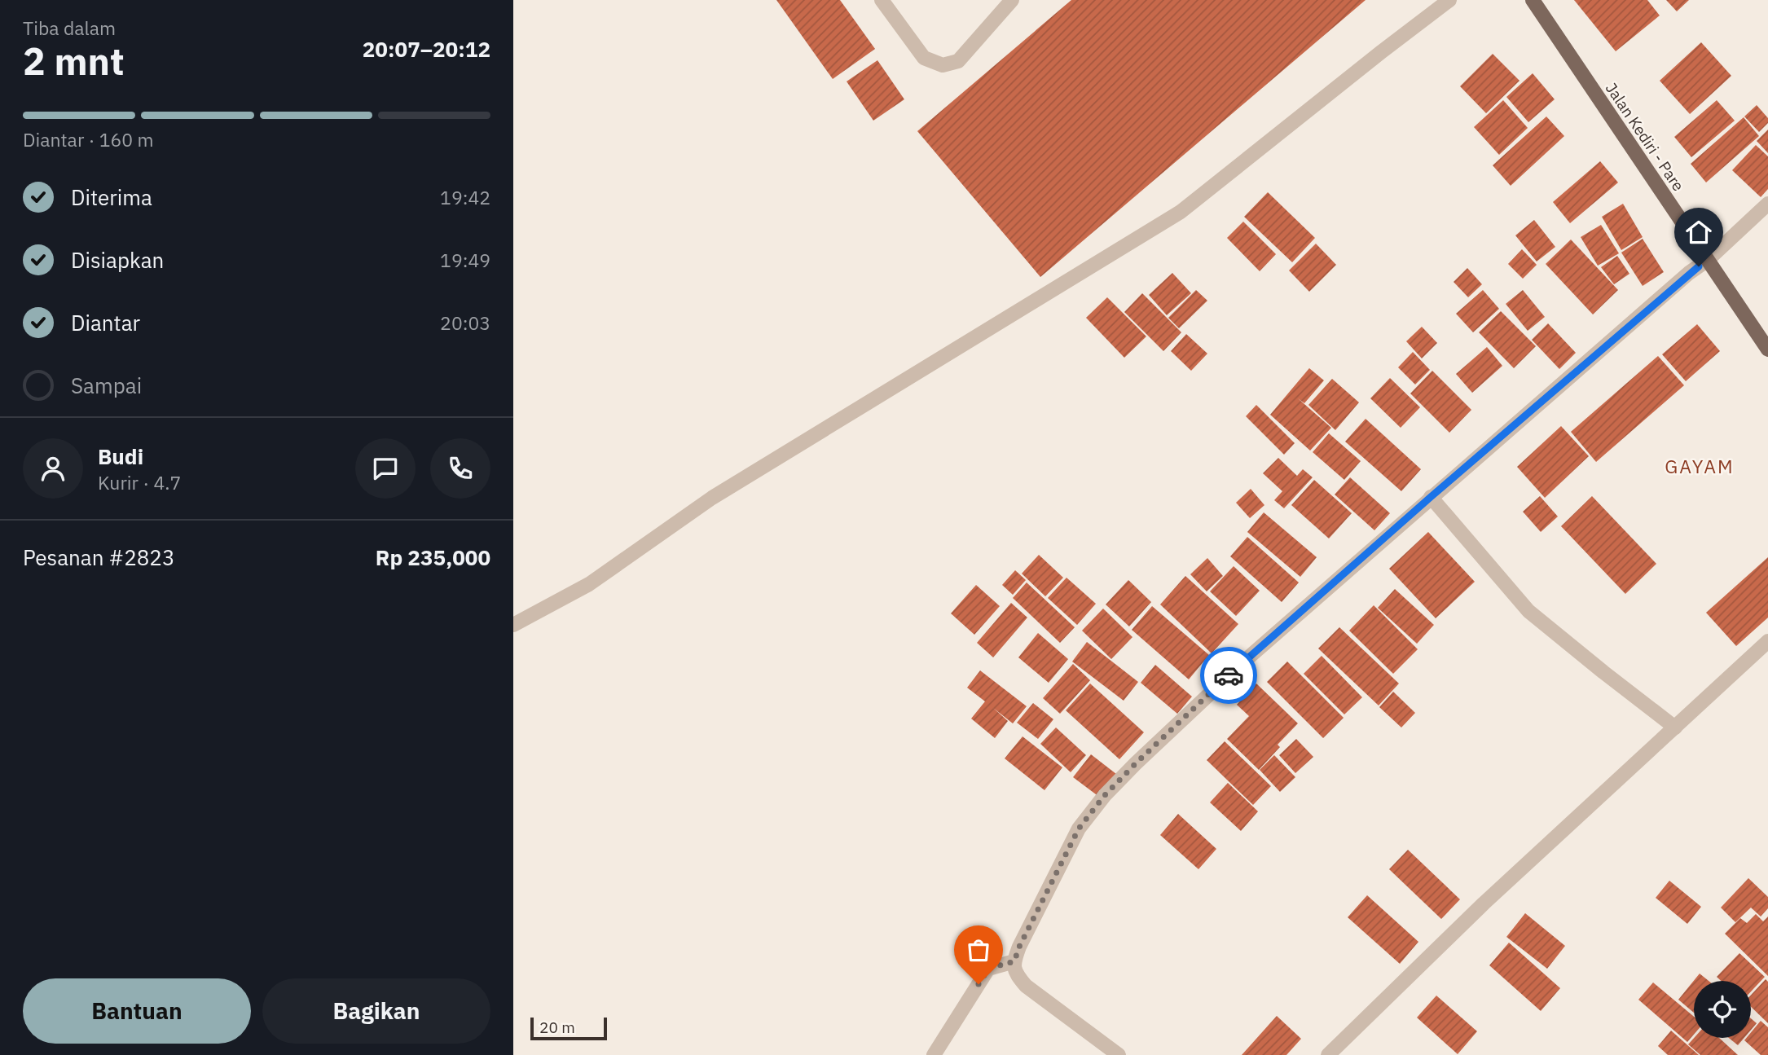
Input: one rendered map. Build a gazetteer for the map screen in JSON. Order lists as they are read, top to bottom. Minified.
{"streets":{"main road":["Jalan Kediri - Pare"]},"districts":["GAYAM"],"scale_bar":"20 m","page":{"heading":["2 mnt","Tiba dalam","20:07–20:12"],"panel":["Budi","Kurir · 4.7","Pesanan #2823","Rp 235,000"],"bar":"Diantar · 160 m","list":[["Diterima","19:42"],["Disiapkan","19:49"],["Diantar","20:03"],"Sampai"],"buttons":["Bantuan","Bagikan"],"scale":"20 m"}}
